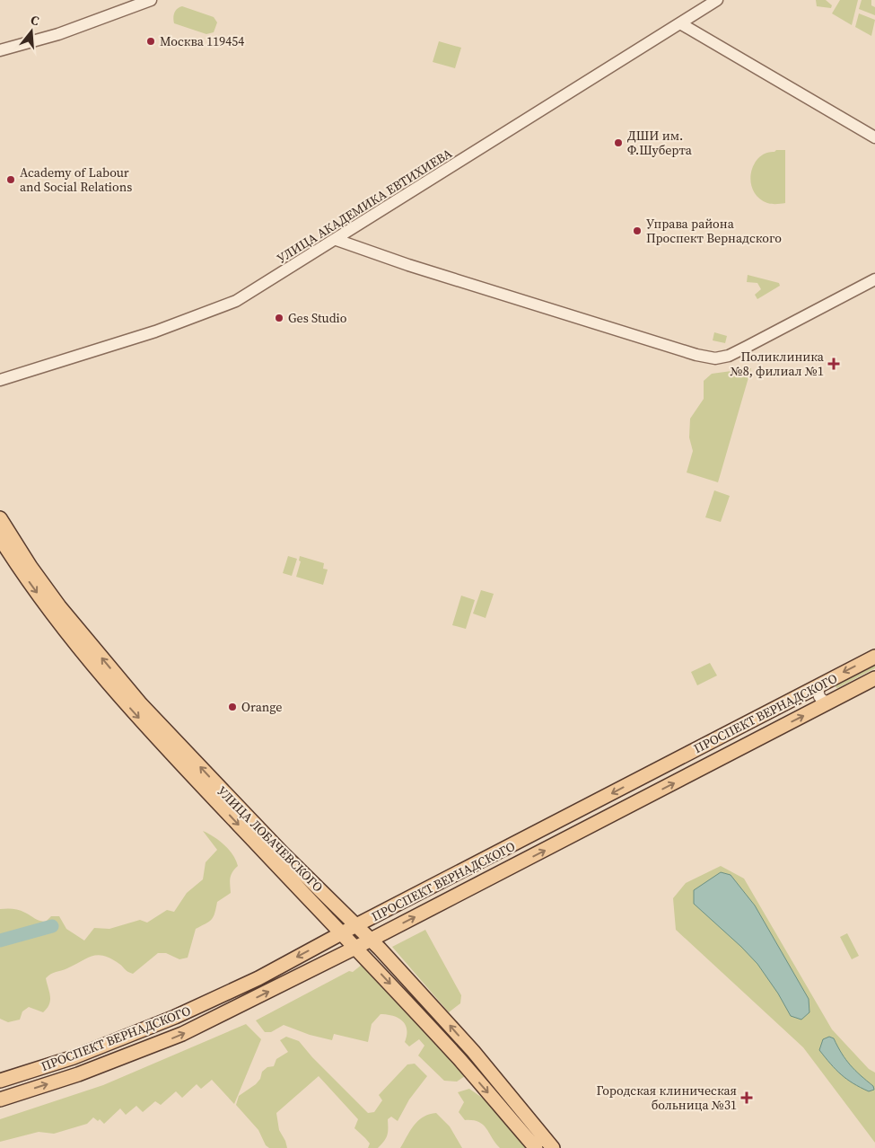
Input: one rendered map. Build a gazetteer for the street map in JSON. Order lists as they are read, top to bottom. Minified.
{"streets":{"main road":["ПРОСПЕКТ ВЕРНАДСКОГО","УЛИЦА ЛОБАЧЕВСКОГО"],"street":["УЛИЦА АКАДЕМИКА ЕВТИХИЕВА"]},"crossings":[["ПРОСПЕКТ ВЕРНАДСКОГО","УЛИЦА ЛОБАЧЕВСКОГО"]],"places":{"other":["Москва 119454","ДШИ им. Ф.Шуберта","Academy of Labour and Social Relations","Управа района Проспект Вернадского","Ges Studio","Orange"],"health":["Поликлиника №8, филиал №1","Городская клиническая больница №31"]},"north":"top"}
